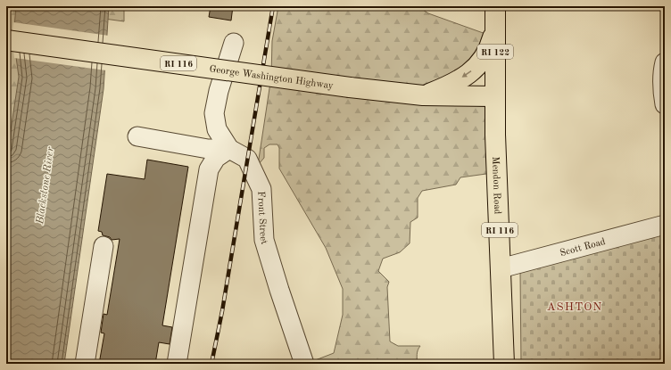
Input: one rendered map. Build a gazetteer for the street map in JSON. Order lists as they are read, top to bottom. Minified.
{"streets":{"main road":["RI 122","RI 116","George Washington Highway","Mendon Road"],"street":["Front Street","Scott Road"]},"crossings":[["George Washington Highway","Mendon Road"],["Mendon Road","Scott Road"]],"districts":["ASHTON"],"water":["Blackstone River"]}
